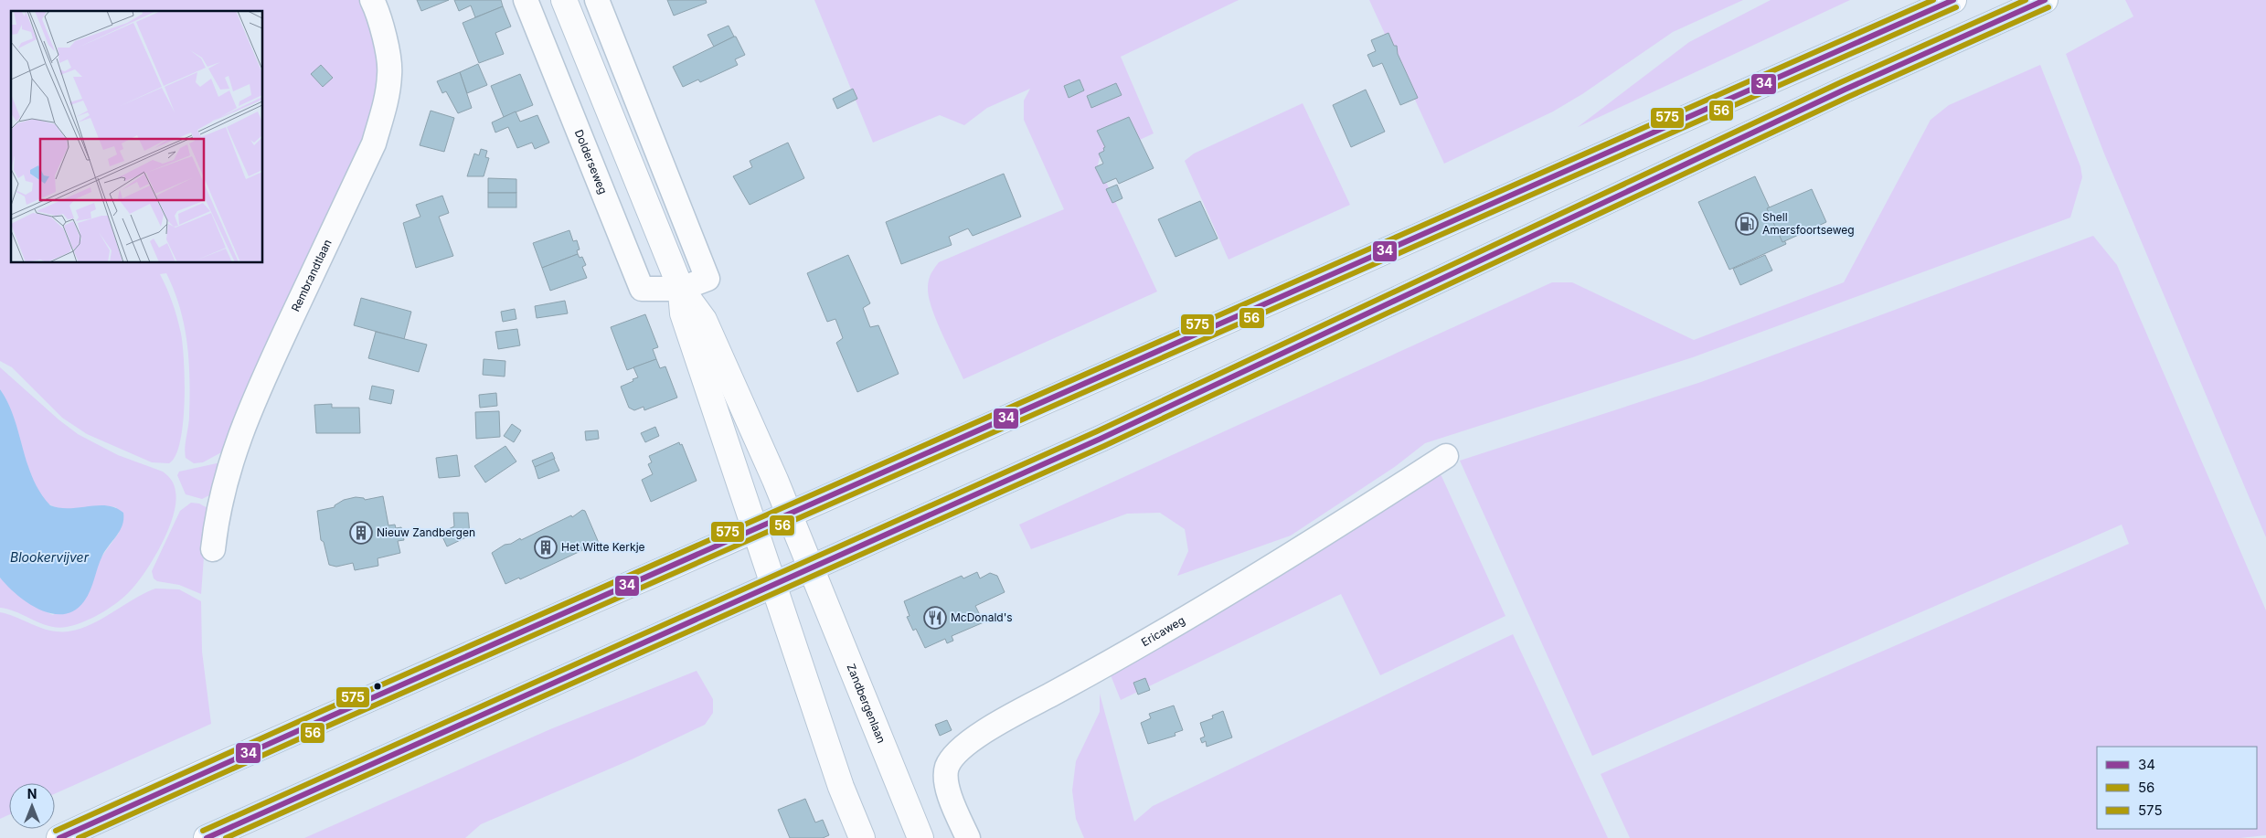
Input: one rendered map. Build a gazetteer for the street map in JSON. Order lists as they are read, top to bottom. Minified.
{"streets":{"main road":["Zandbergenlaan"],"street":["Dolderseweg","Rembrandtlaan","Ericaweg"]},"water":["Blookervijver"],"places":{"fuel station":["Shell Amersfoortseweg"],"building":["Nieuw Zandbergen","Het Witte Kerkje"],"restaurant":["McDonald's"]},"lines":["transit line 34","transit line 575","transit line 56"],"legend":["34","56","575"],"north":"top"}
